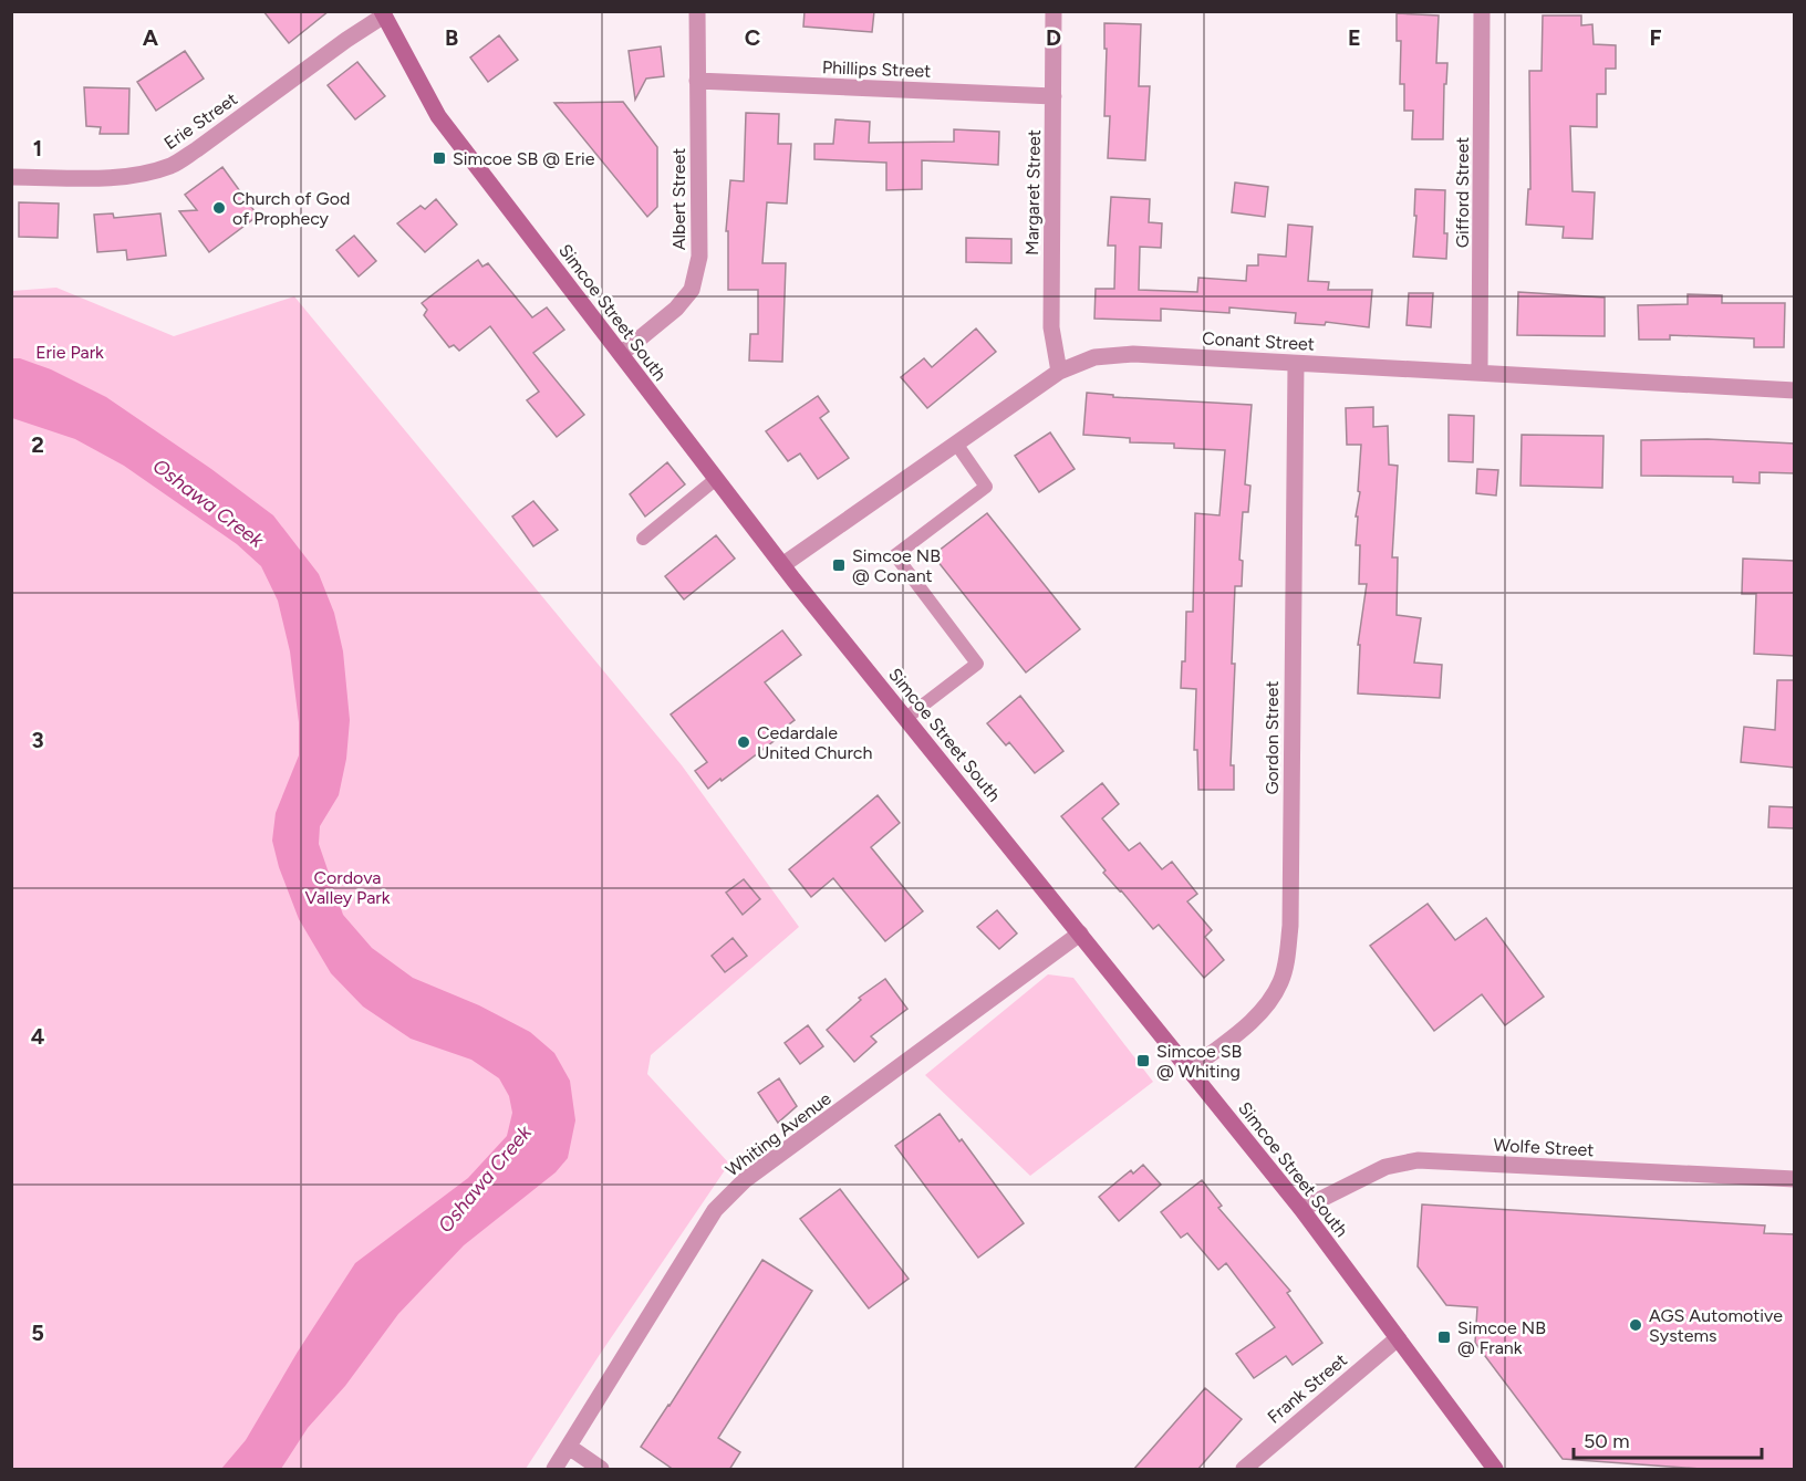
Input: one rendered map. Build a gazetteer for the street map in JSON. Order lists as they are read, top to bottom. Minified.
{"streets":{"main road":["Simcoe Street South"],"street":["Phillips Street","Erie Street","Margaret Street","Gifford Street","Albert Street","Conant Street","Gordon Street","Whiting Avenue","Wolfe Street","Frank Street"]},"crossings":[["Phillips Street","Margaret Street"],["Phillips Street","Albert Street"],["Erie Street","Simcoe Street South"],["Margaret Street","Conant Street"],["Gifford Street","Conant Street"],["Albert Street","Simcoe Street South"],["Simcoe Street South","Conant Street"],["Simcoe Street South","Gordon Street"],["Simcoe Street South","Whiting Avenue"],["Simcoe Street South","Wolfe Street"],["Simcoe Street South","Frank Street"],["Conant Street","Gordon Street"]],"water":["Oshawa Creek"],"parks":["Erie Park","Cordova Valley Park"],"places":{"transit":["Simcoe SB @ Erie","Simcoe NB @ Conant","Simcoe SB @ Whiting","Simcoe NB @ Frank"],"other":["Church of God of Prophecy","Cedardale United Church","AGS Automotive Systems"]},"scale_bar":"50 m","grid":{"columns":["A","B","C","D","E","F"],"rows":["1","2","3","4","5"]}}
